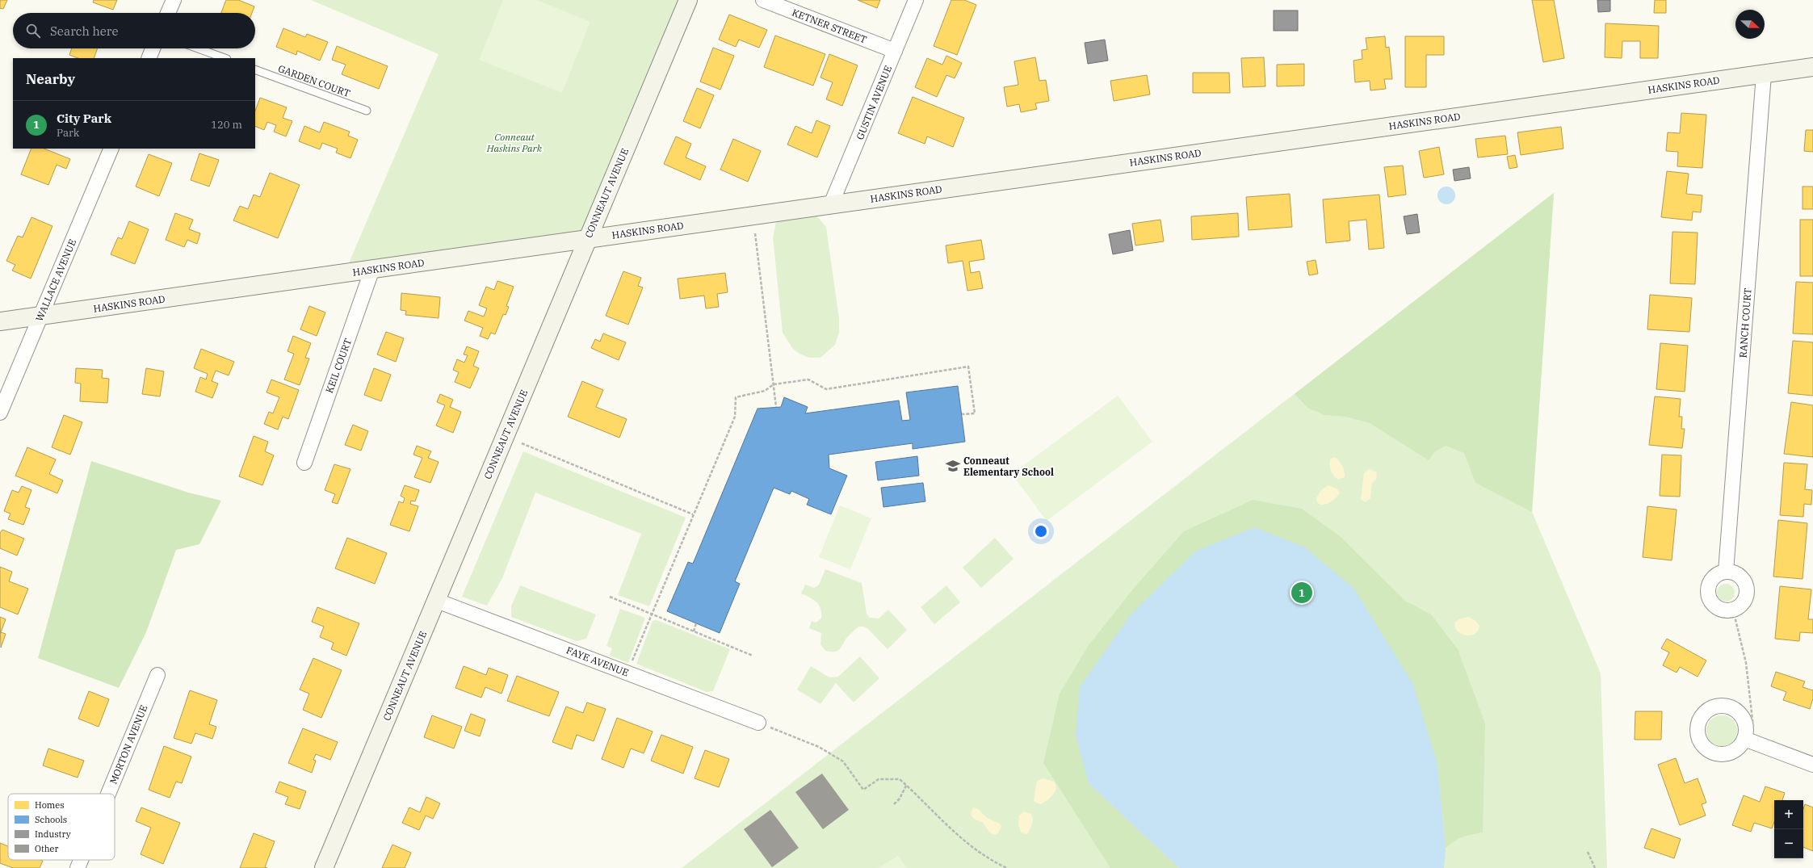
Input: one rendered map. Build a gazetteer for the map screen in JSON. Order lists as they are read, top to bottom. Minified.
{"streets":{"main road":["HASKINS ROAD","CONNEAUT AVENUE"],"street":["KETNER STREET","GUSTIN AVENUE","WALLACE AVENUE","RANCH COURT","KEIL COURT","FAYE AVENUE","MORTON AVENUE"],"lane":["GARDEN COURT"]},"crossings":[["KETNER STREET","GUSTIN AVENUE"],["HASKINS ROAD","GUSTIN AVENUE"],["HASKINS ROAD","CONNEAUT AVENUE"],["HASKINS ROAD","WALLACE AVENUE"],["HASKINS ROAD","RANCH COURT"],["HASKINS ROAD","KEIL COURT"],["CONNEAUT AVENUE","FAYE AVENUE"]],"parks":["Conneaut Haskins Park"],"places":{"school or university":["Conneaut Elementary School"]},"legend":["Homes","Schools","Industry","Other"],"north":"right","page":{"search":"Search here","heading":"Nearby","list":[{"mark":"1","name":"City Park","note":"Park","value":"120 m"}],"pins":"1","map_buttons":["+","−"]}}
